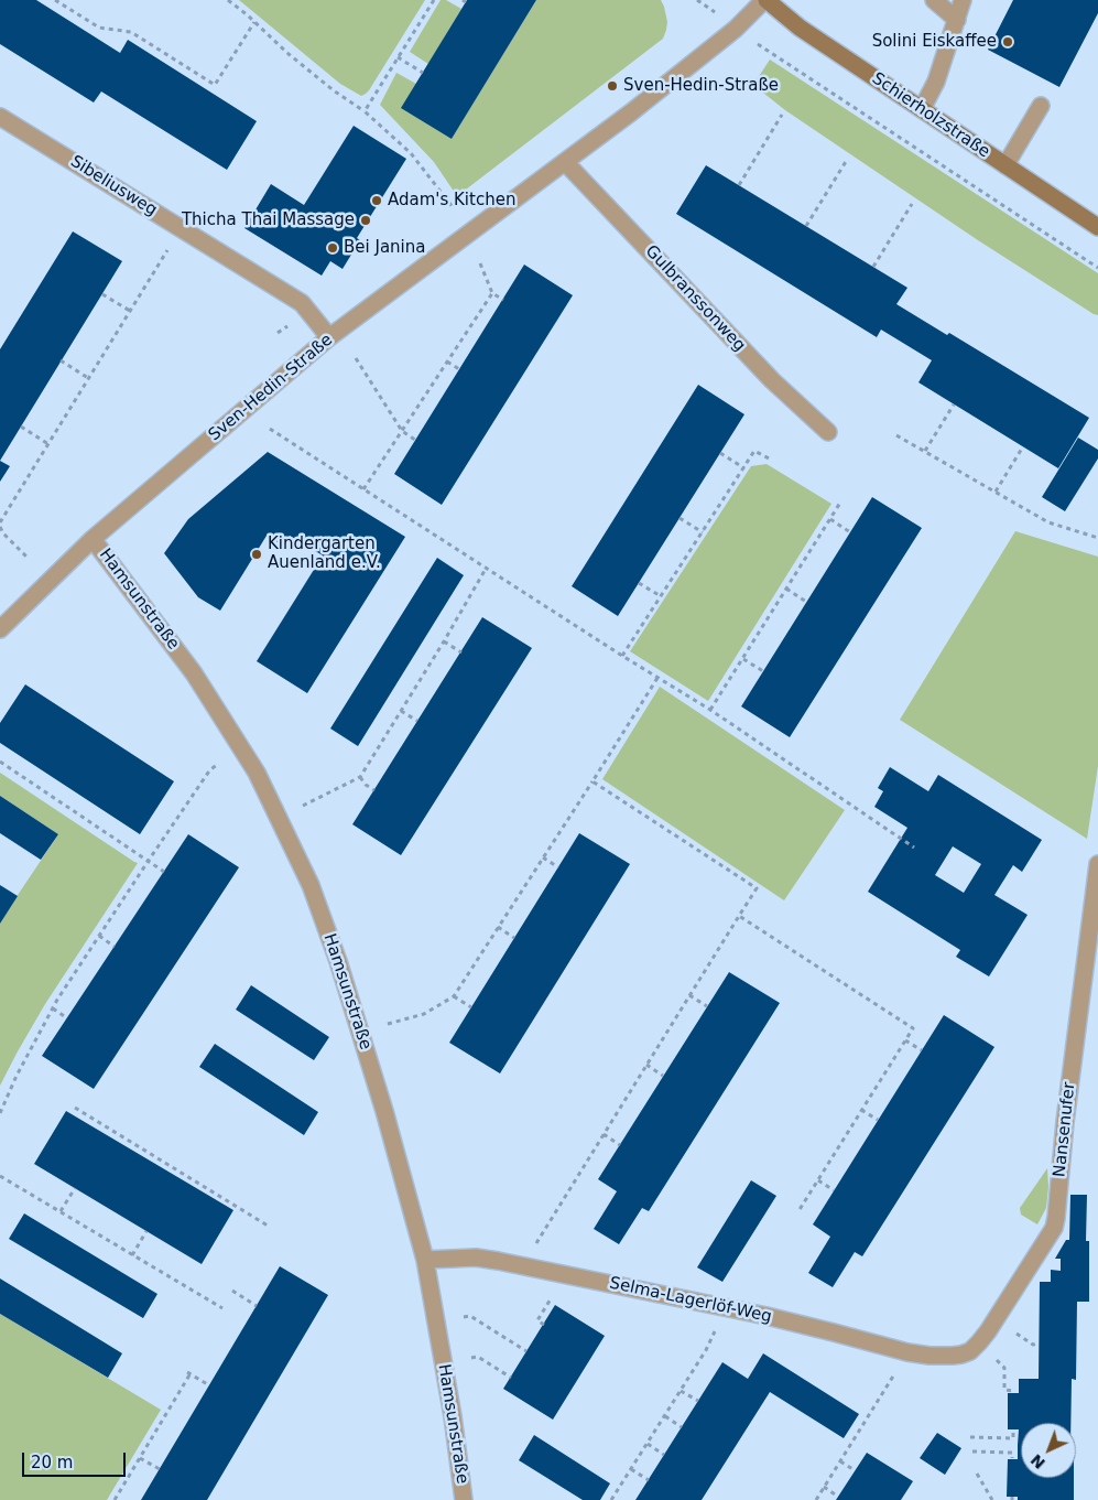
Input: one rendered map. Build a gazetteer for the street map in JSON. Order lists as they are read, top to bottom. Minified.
{"streets":{"street":["Schierholzstraße","Sibeliusweg","Gulbranssonweg","Sven-Hedin-Straße","Hamsunstraße","Nansenufer","Selma-Lagerlöf-Weg"]},"crossings":[["Schierholzstraße","Sven-Hedin-Straße"],["Sibeliusweg","Sven-Hedin-Straße"],["Gulbranssonweg","Sven-Hedin-Straße"],["Sven-Hedin-Straße","Hamsunstraße"],["Hamsunstraße","Selma-Lagerlöf-Weg"],["Nansenufer","Selma-Lagerlöf-Weg"]],"places":["Solini Eiskaffee","Sven-Hedin-Straße","Adam's Kitchen","Thicha Thai Massage","Bei Janina","Kindergarten Auenland e.V."],"scale_bar":"20 m","north":"bottom left"}
